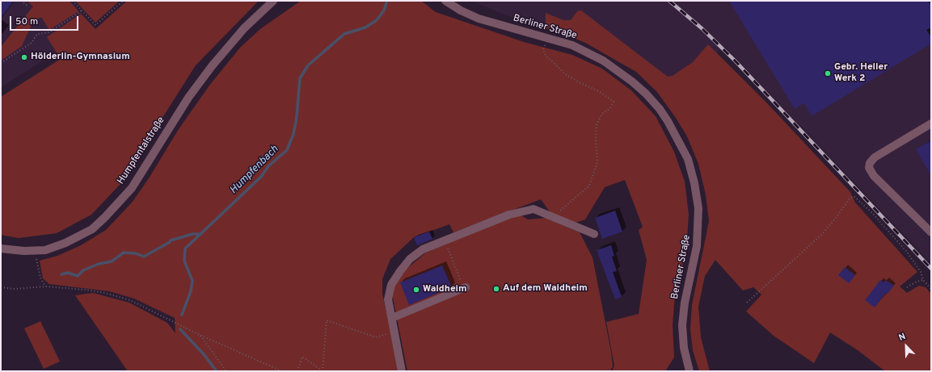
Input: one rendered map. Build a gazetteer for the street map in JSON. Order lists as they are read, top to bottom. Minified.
{"streets":{"street":["Berliner Straße","Humpfentalstraße"]},"water":["Humpfenbach"],"places":["Hölderlin-Gymnasium","Gebr. Heller Werk 2","Auf dem Waldheim","Waldheim"],"scale_bar":"50 m","north":"top left"}
